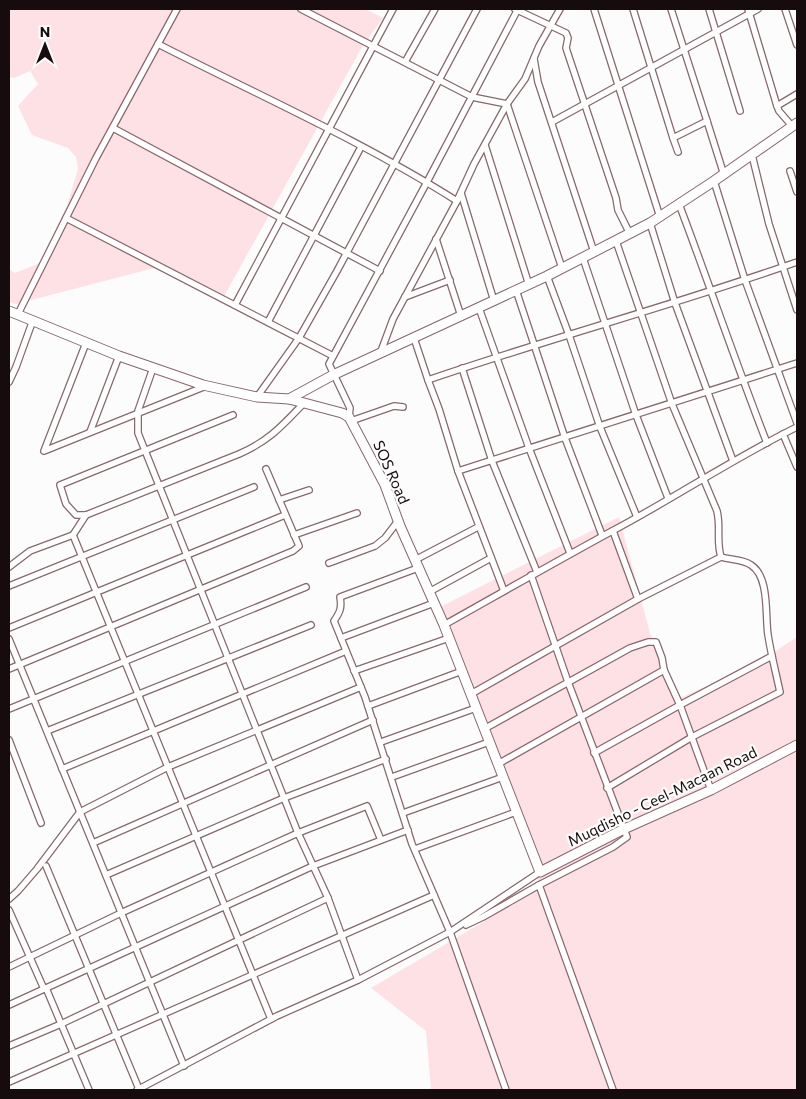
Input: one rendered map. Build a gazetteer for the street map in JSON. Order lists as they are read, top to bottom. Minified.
{"streets":{"street":["SOS Road","Muqdisho - Ceel-Macaan Road"]},"crossings":[["SOS Road","Muqdisho - Ceel-Macaan Road"]],"north":"top"}
